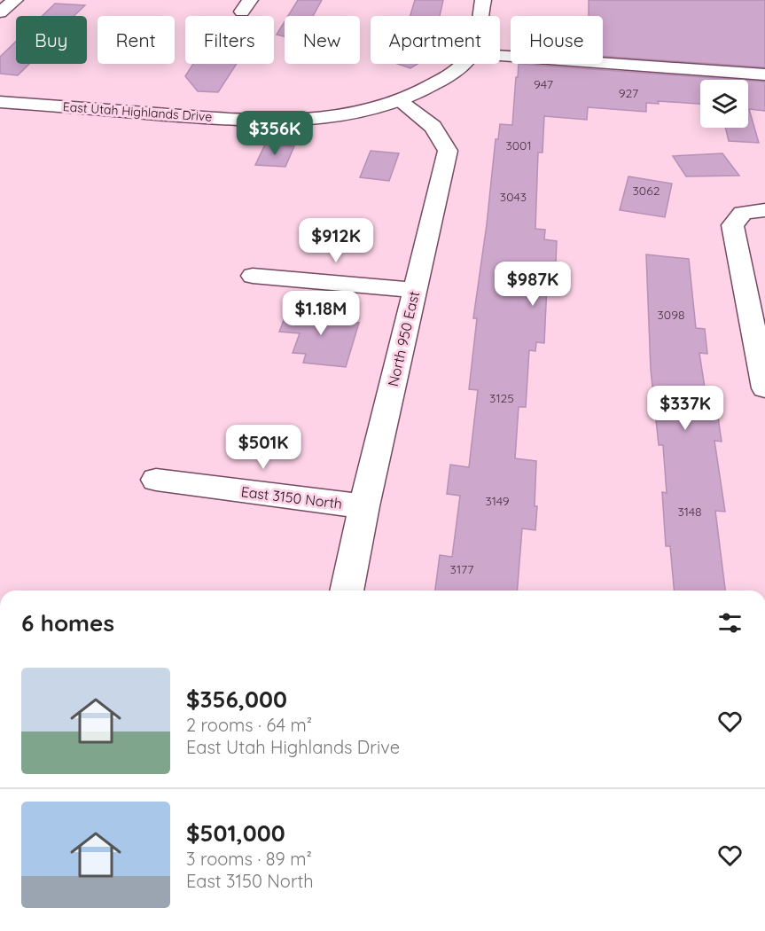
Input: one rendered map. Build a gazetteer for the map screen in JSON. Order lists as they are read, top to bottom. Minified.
{"streets":{"street":["East Utah Highlands Drive","North 950 East","East 3150 North"]},"crossings":[["East Utah Highlands Drive","North 950 East"],["North 950 East","East 3150 North"]],"house_numbers":["947","927","3001","3062","3043","3098","3125","3149","3148","3177"],"page":{"chip":["Buy","Rent","Filters","New","Apartment","House"],"price":["$356K","$912K","$987K","$1.18M","$337K","$501K"],"heading":"6 homes","list":[{"name":"$356,000","note":"2 rooms · 64 m² · East Utah Highlands Drive"},{"name":"$501,000","note":"3 rooms · 89 m² · East 3150 North"}]}}
